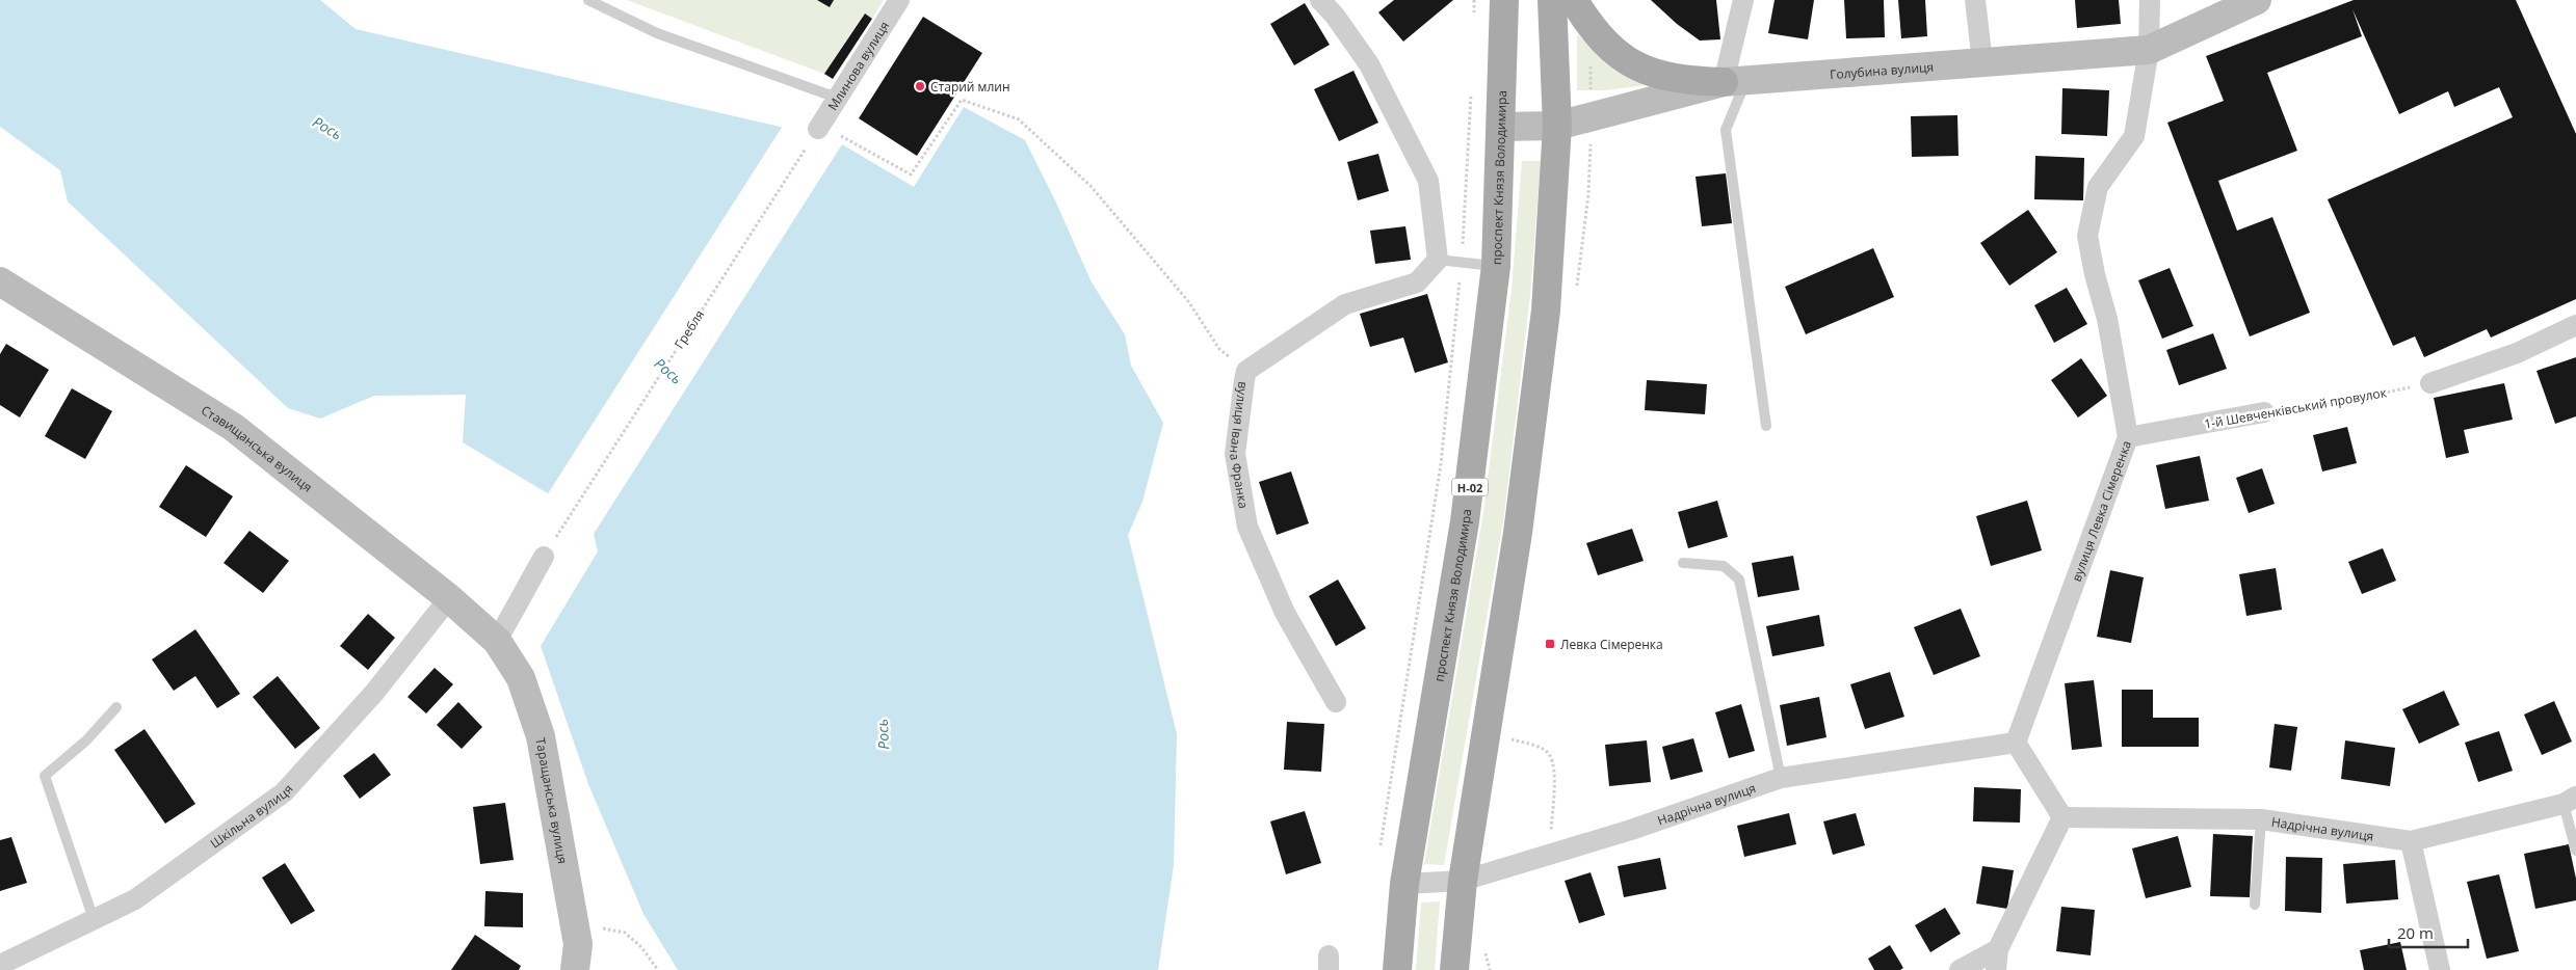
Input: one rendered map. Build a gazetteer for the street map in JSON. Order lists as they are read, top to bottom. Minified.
{"streets":{"main road":["проспект Князя Володимира","Н-02"],"street":["Млинова вулиця","Голубина вулиця","1-й Шевченківський провулок","вулиця Івана Франка","Ставищанська вулиця","вулиця Левка Сімеренка","Таращанська вулиця","Надрічна вулиця","Шкільна вулиця"],"path":["Гребля"]},"crossings":[["Млинова вулиця","Гребля"],["Голубина вулиця","проспект Князя Володимира"],["Голубина вулиця","вулиця Левка Сімеренка"],["проспект Князя Володимира","Надрічна вулиця"],["1-й Шевченківський провулок","вулиця Левка Сімеренка"],["Ставищанська вулиця","Таращанська вулиця"],["Ставищанська вулиця","Шкільна вулиця"],["вулиця Левка Сімеренка","Надрічна вулиця"]],"water":["Рось"],"places":{"other":["Старий млин"],"transit":["Левка Сімеренка"]},"scale_bar":"20 m"}
